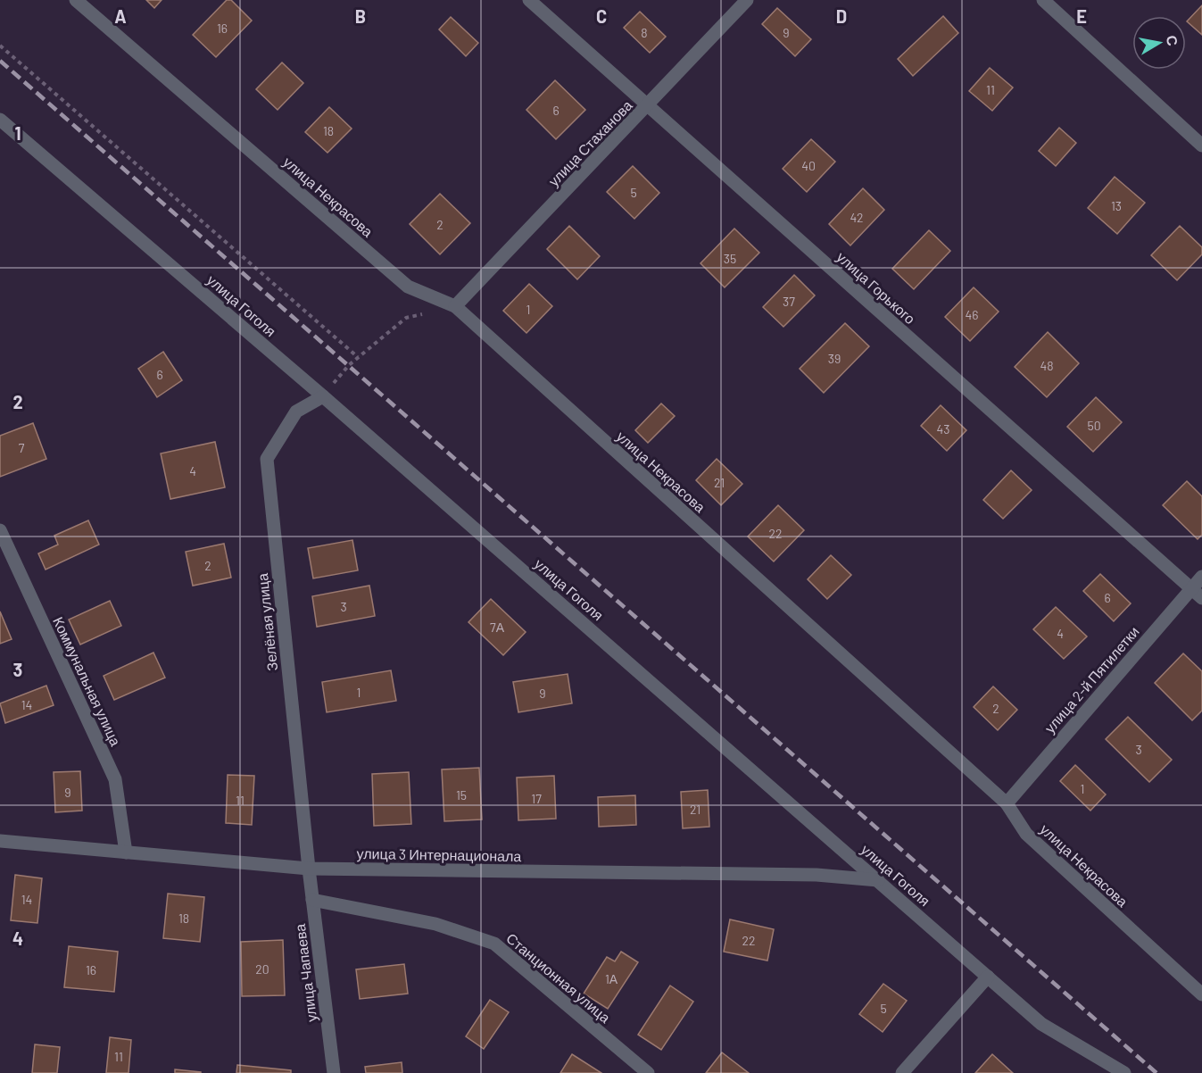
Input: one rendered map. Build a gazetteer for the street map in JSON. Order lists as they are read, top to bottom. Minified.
{"streets":{"street":["улица Стаханова","улица Некрасова","улица Горького","улица Гоголя","Зелёная улица","улица 2-й Пятилетки","Коммунальная улица","улица 3 Интернационала","улица Чапаева","Станционная улица"]},"crossings":[["улица Стаханова","улица Некрасова"],["улица Стаханова","улица Горького"],["улица Некрасова","улица 2-й Пятилетки"],["улица Горького","улица 2-й Пятилетки"],["улица Гоголя","Зелёная улица"],["улица Гоголя","улица 3 Интернационала"],["Зелёная улица","улица 3 Интернационала"],["Зелёная улица","улица Чапаева"],["Коммунальная улица","улица 3 Интернационала"],["улица 3 Интернационала","улица Чапаева"],["улица Чапаева","Станционная улица"]],"house_numbers":["16","8","9","11","6","18","40","5","13","42","2","35","37","1","46","39","48","6","50","43","7","4","21","22","2","6","3","7А","4","1","9","14","2","3","1","9","15","17","11","21","14","18","22","20","16","1А","5","11"],"north":"right","grid":{"columns":["A","B","C","D","E"],"rows":["1","2","3","4"]}}
